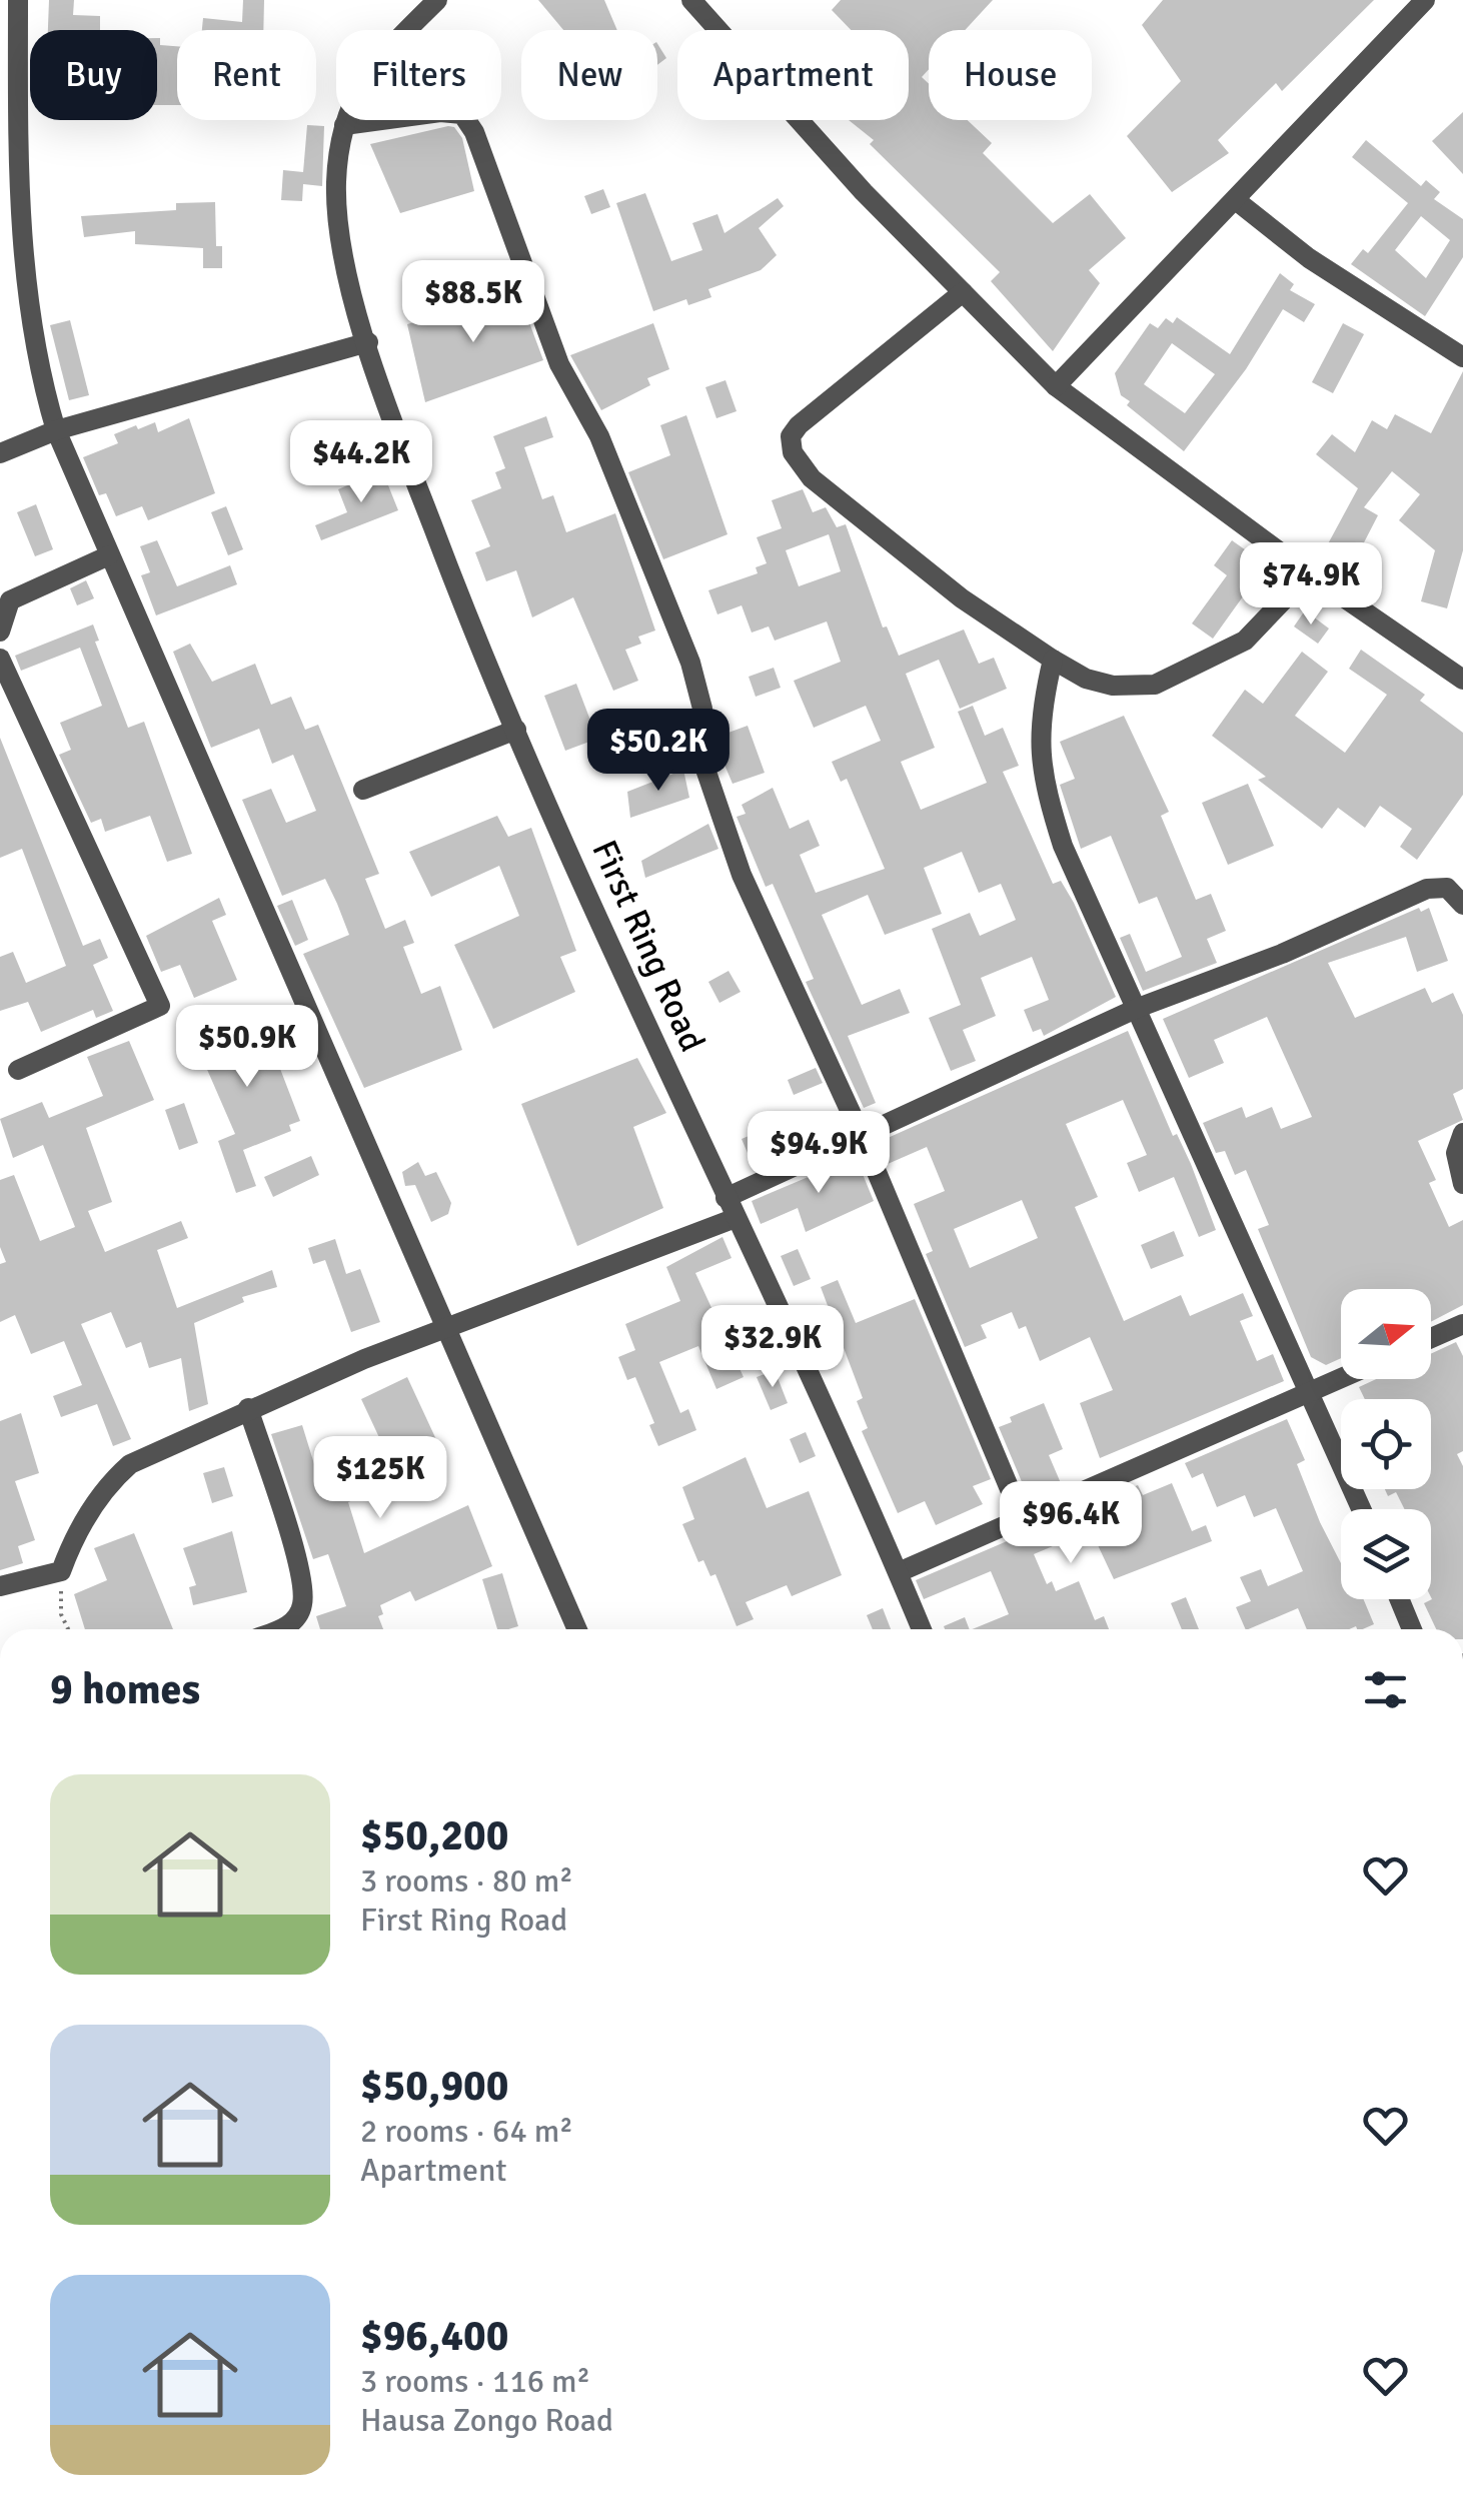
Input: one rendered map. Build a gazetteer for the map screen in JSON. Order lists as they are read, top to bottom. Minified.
{"streets":{"street":["First Ring Road"]},"north":"right","page":{"chip":["Buy","Rent","Filters","New","Apartment","House"],"price":["$88.5K","$44.2K","$74.9K","$50.2K","$50.9K","$94.9K","$32.9K","$125K","$96.4K"],"heading":"9 homes","list":[{"name":"$50,200","note":"3 rooms · 80 m² · First Ring Road"},{"name":"$50,900","note":"2 rooms · 64 m² · Apartment"},{"name":"$96,400","note":"3 rooms · 116 m² · Hausa Zongo Road"}]}}
